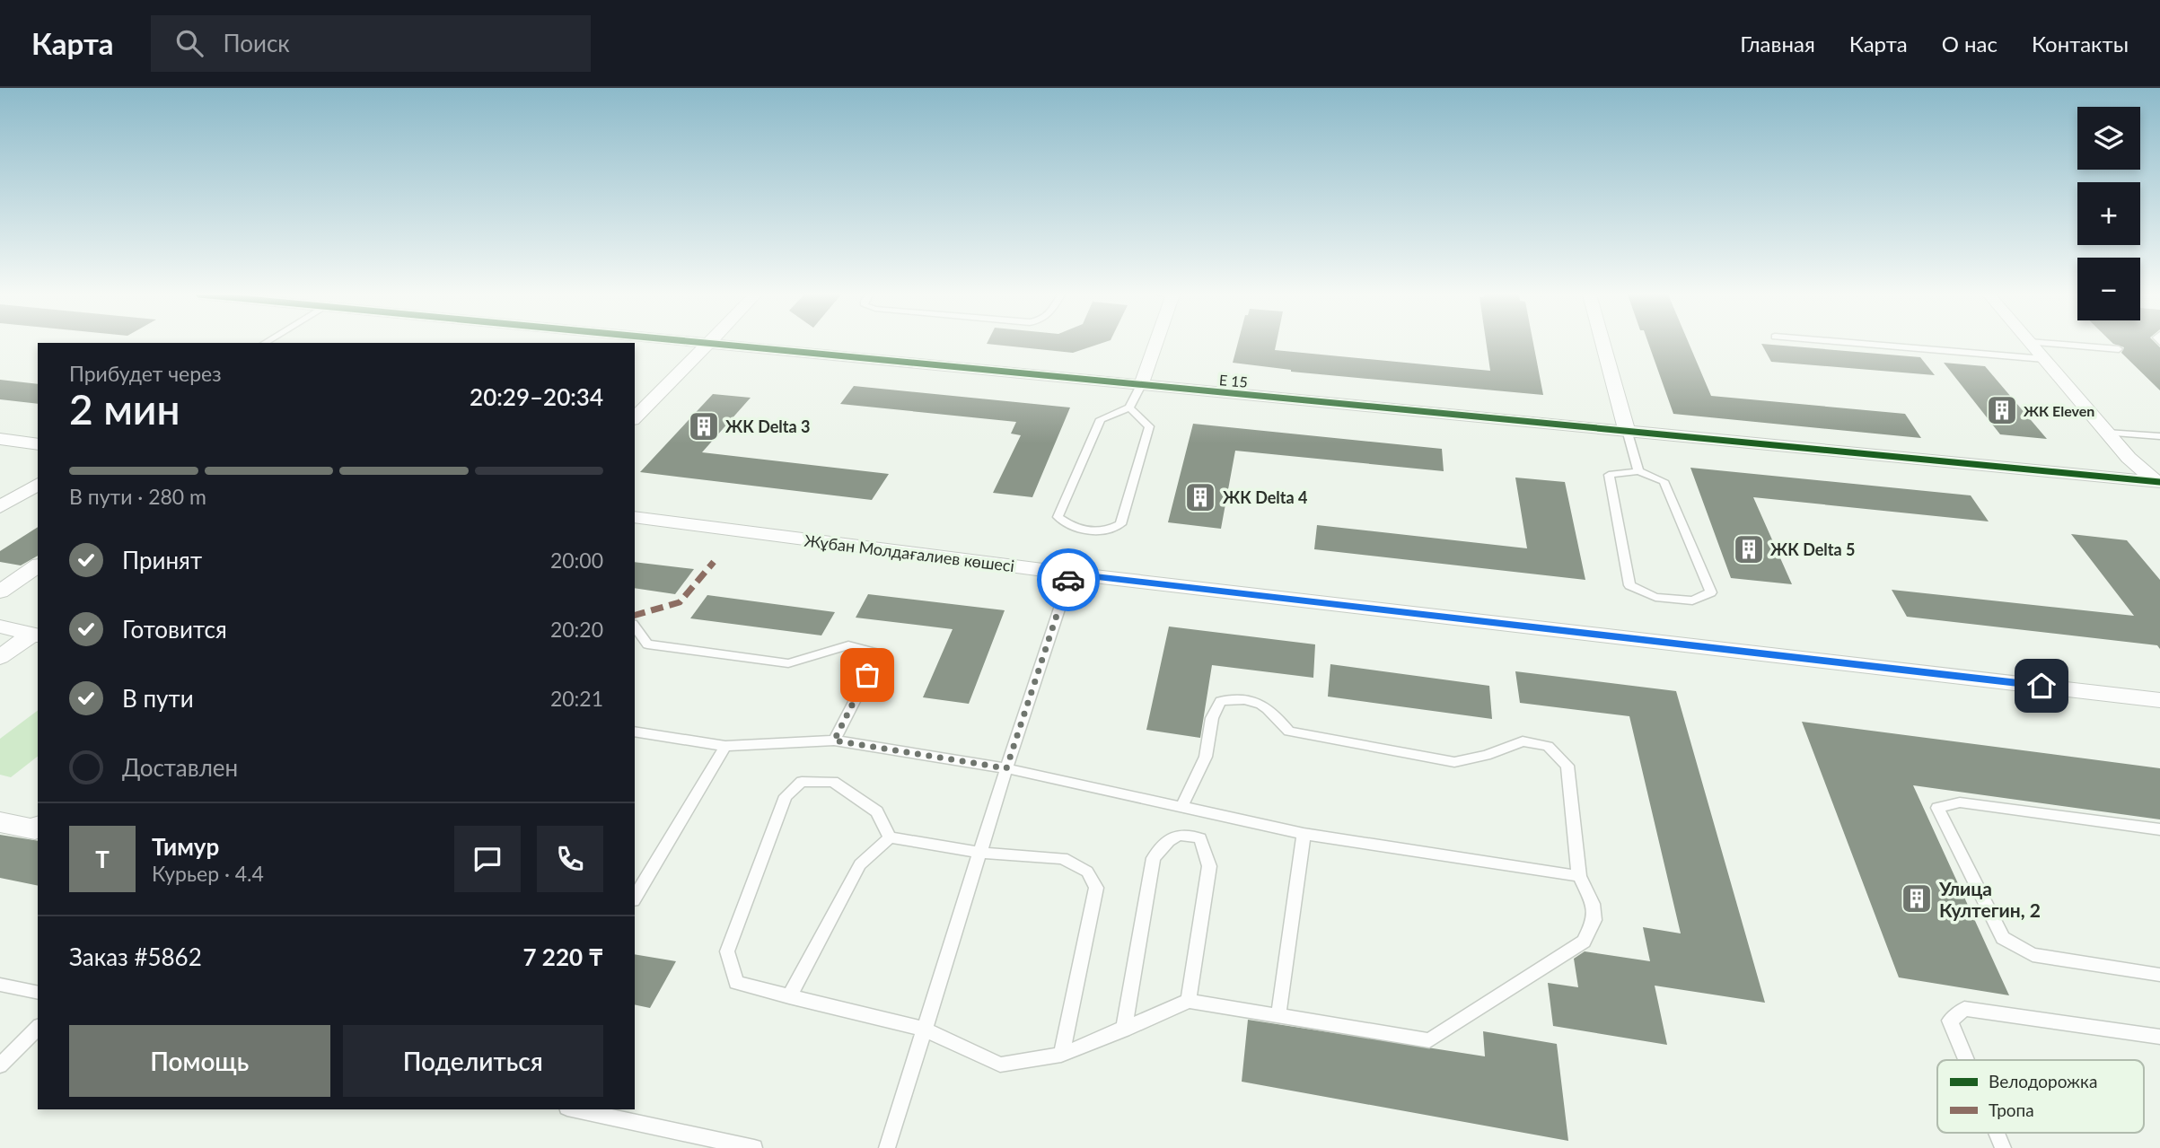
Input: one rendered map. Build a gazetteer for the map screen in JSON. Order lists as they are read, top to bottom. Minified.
{"streets":{"street":["E 15","Жұбан Молдағалиев көшесі"]},"places":{"building":["ЖК Eleven","ЖК Delta 3","ЖК Delta 4","ЖК Delta 5","Улица Култегин, 2"]},"legend":["Велодорожка","Тропа"],"page":{"header":"Карта","search":"Поиск","nav":["Главная","Карта","О нас","Контакты"],"map_buttons":["+","−"],"heading":["2 мин","Прибудет через","20:29–20:34"],"panel":["Тимур","Курьер · 4.4","Заказ #5862","7 220 ₸"],"bar":"В пути · 280 m","list":[["Принят","20:00"],["Готовится","20:20"],["В пути","20:21"],"Доставлен"],"round":"Т","buttons":["Помощь","Поделиться"]}}
